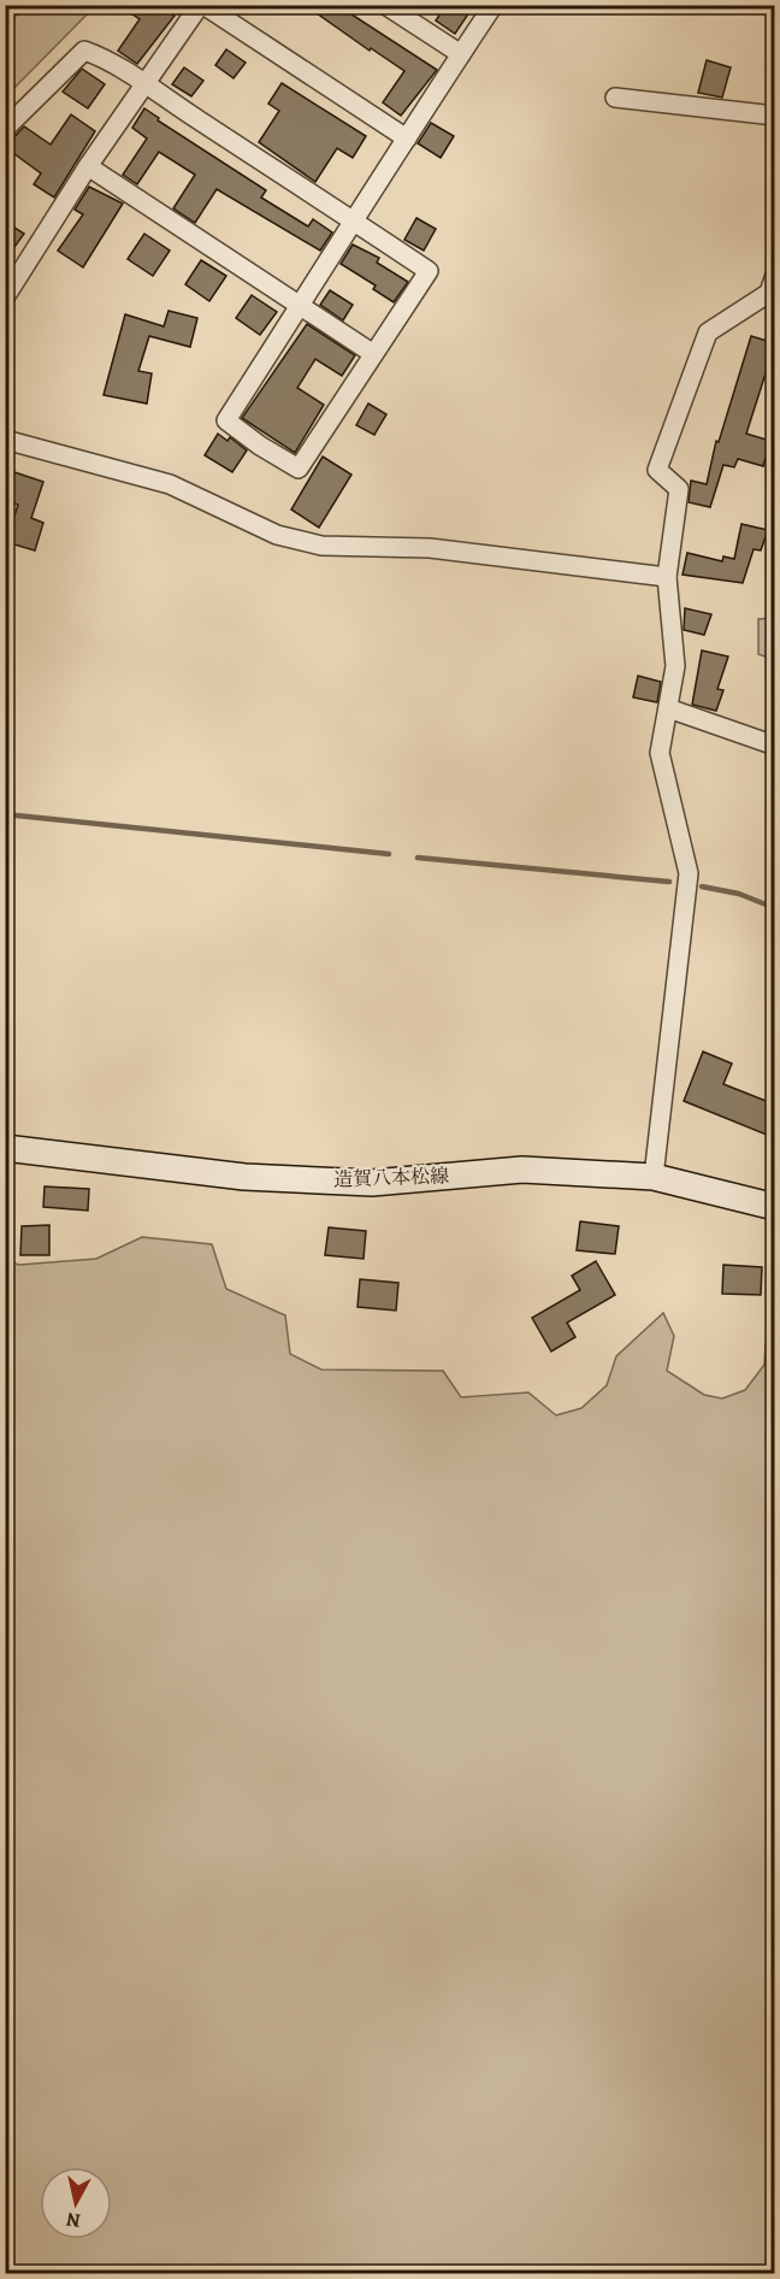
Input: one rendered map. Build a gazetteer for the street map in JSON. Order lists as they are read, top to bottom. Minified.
{"streets":{"main road":["造賀八本松線"]},"north":"bottom"}
